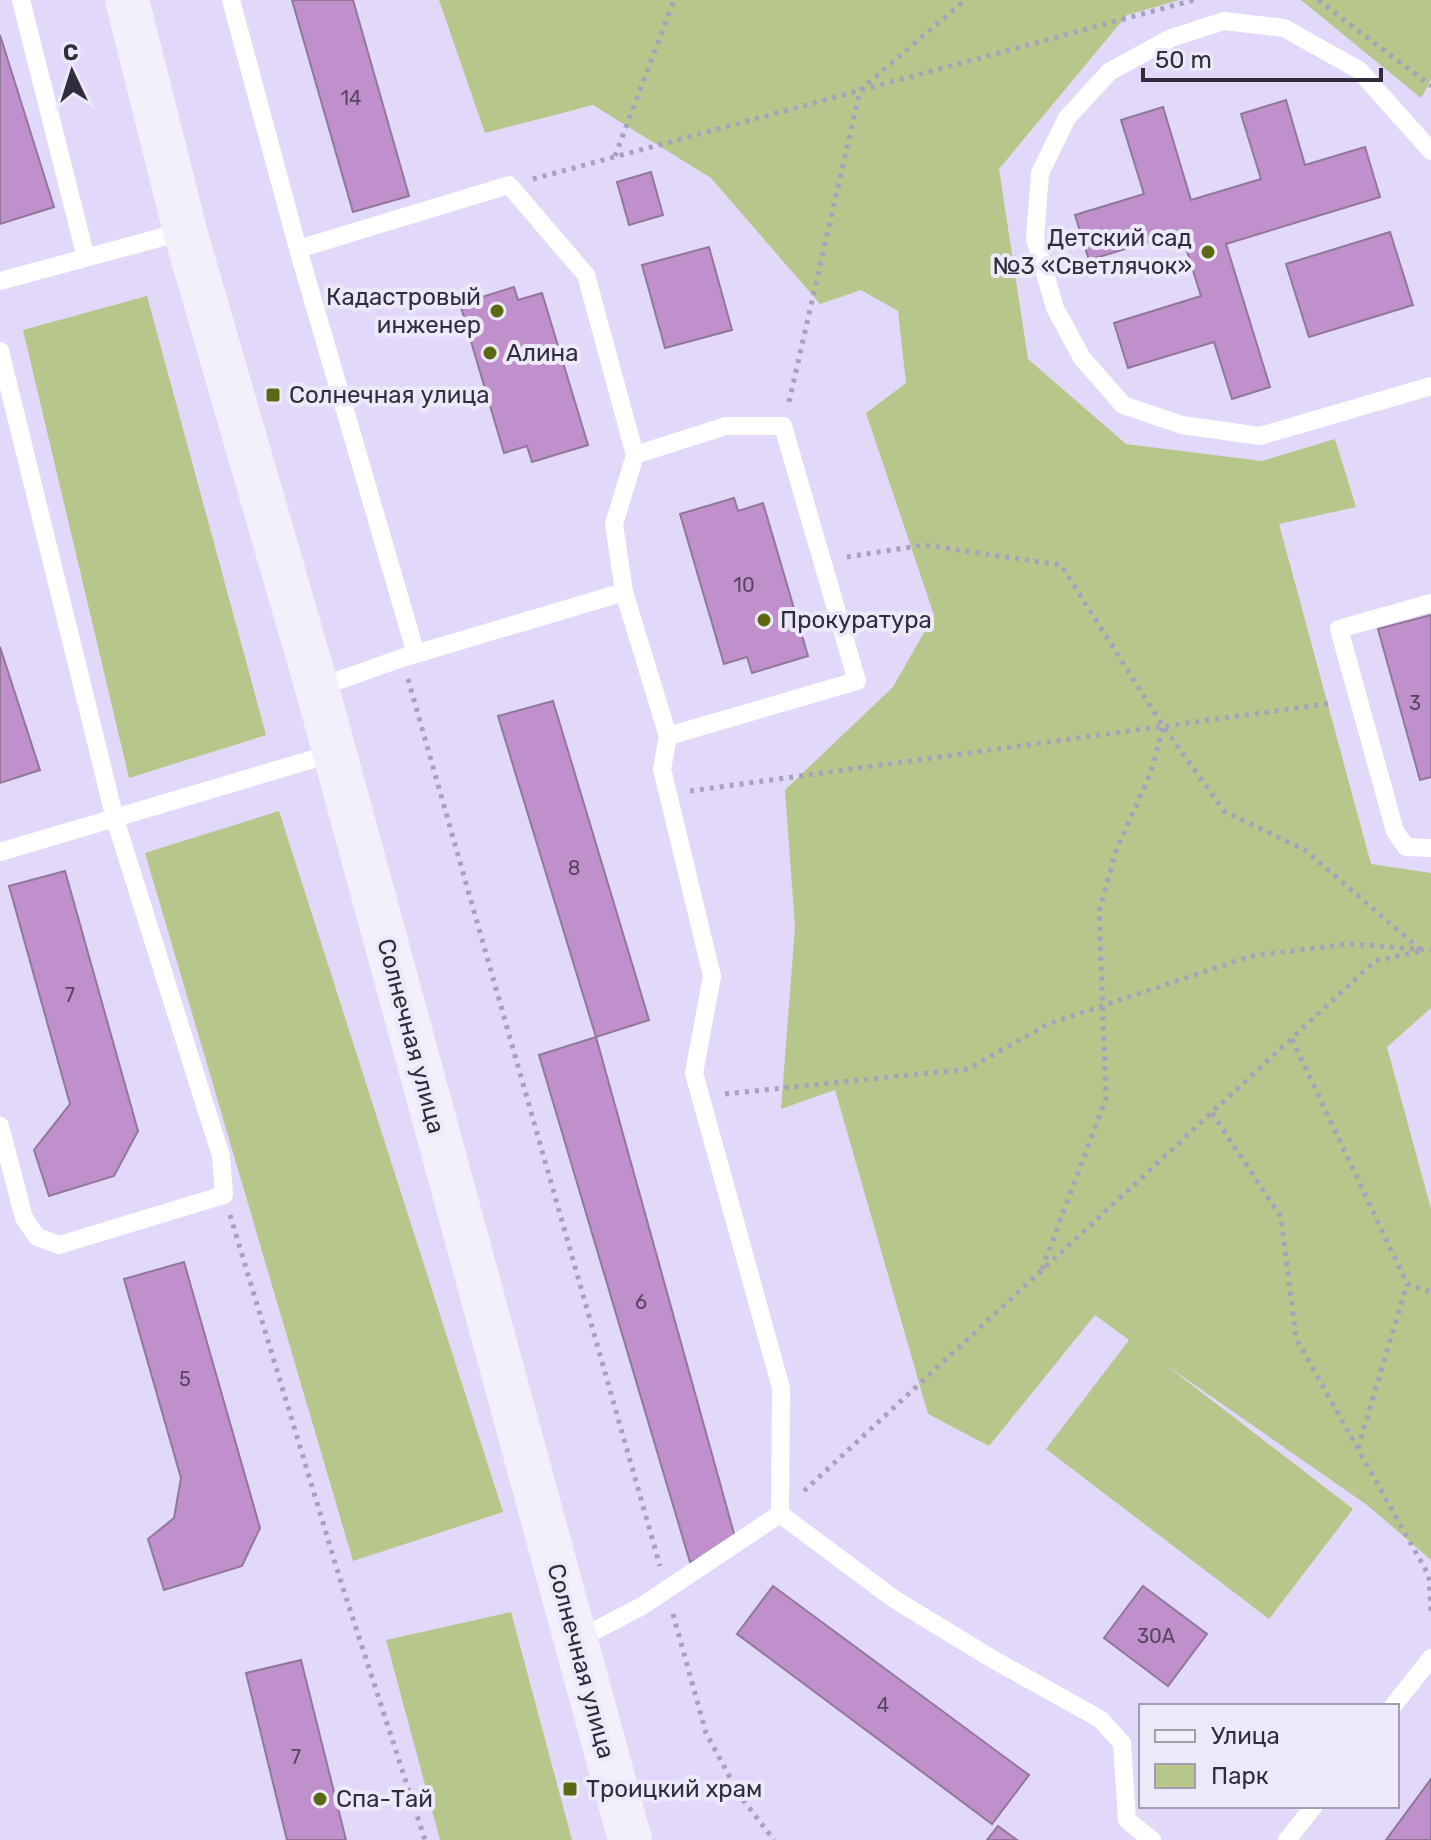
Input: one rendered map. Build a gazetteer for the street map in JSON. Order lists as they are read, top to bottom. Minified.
{"streets":{"main road":["Солнечная улица"]},"places":{"other":["Детский сад №3 «Светлячок»","Кадастровый инженер","Алина","Прокуратура","Спа-Тай"],"transit":["Солнечная улица","Троицкий храм"]},"house_numbers":["14","10","3","8","7","6","5","30А","4","7"],"legend":["Улица","Парк"],"scale_bar":"50 m","north":"top"}
